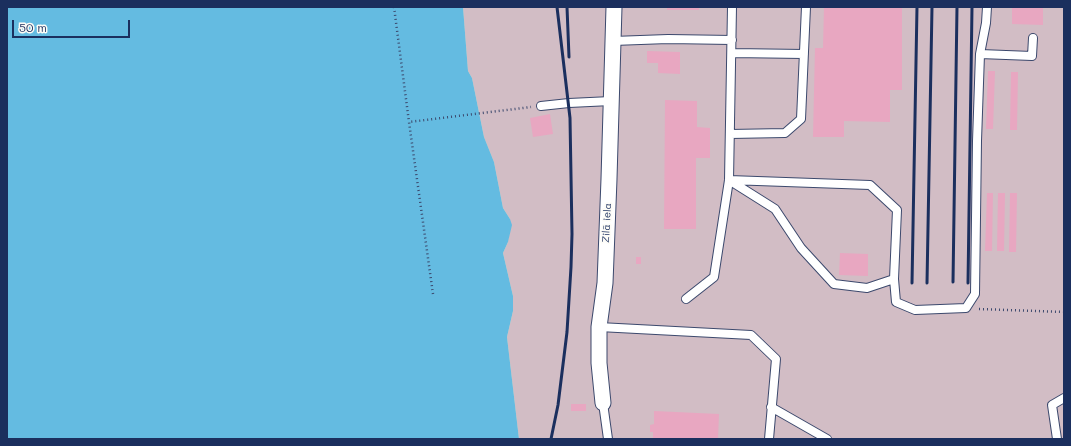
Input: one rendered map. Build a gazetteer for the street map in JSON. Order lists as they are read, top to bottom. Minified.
{"streets":{"street":["Zilā iela"]},"scale_bar":"50 m"}
